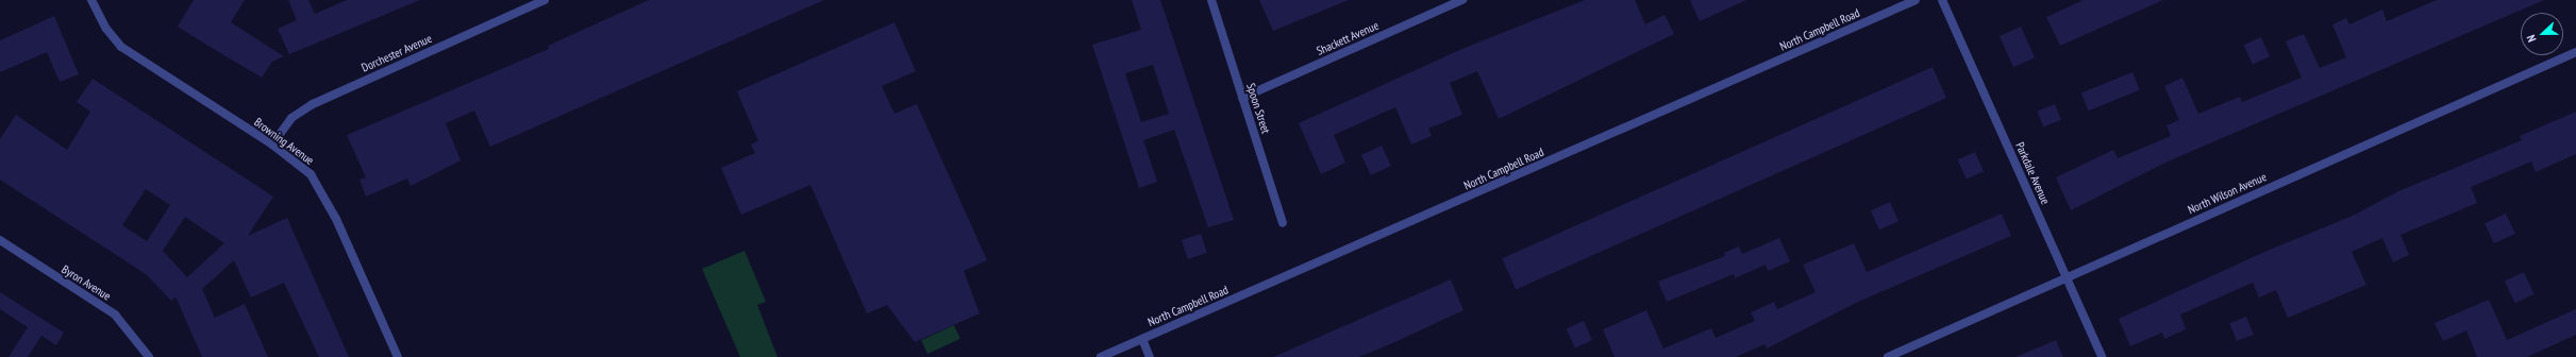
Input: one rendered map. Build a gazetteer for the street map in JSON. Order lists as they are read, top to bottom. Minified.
{"streets":{"street":["North Campbell Road","Shackett Avenue","Dorchester Avenue","Spoon Street","Browning Avenue","Parkdale Avenue","North Wilson Avenue","Byron Avenue"]},"crossings":[["Shackett Avenue","Spoon Street"],["Dorchester Avenue","Browning Avenue"],["Parkdale Avenue","North Wilson Avenue"]],"north":"left"}
